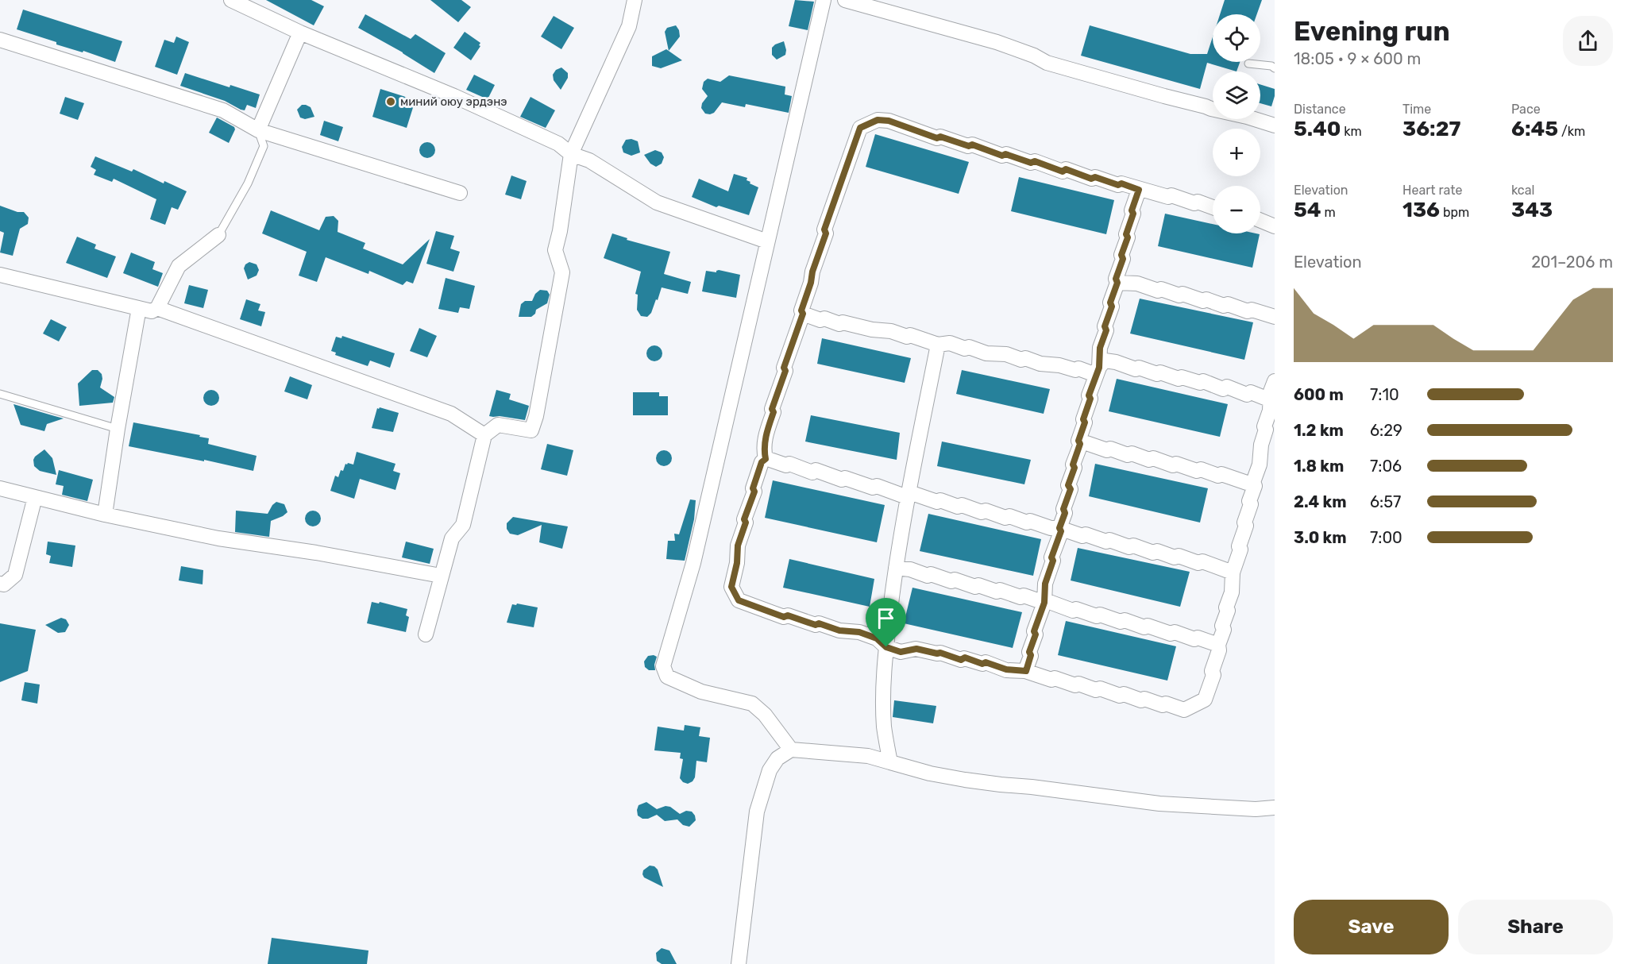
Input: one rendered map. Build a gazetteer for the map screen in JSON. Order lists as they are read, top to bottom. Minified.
{"places":["миний оюу эрдэнэ"],"page":{"heading":["Evening run","18:05 · 9 × 600 m"],"map_buttons":["+","−"],"stats":[["Distance","5.40 km"],["Time","36:27"],["Pace","6:45 /km"],["Elevation","54 m"],["Heart rate","136 bpm"],["kcal","343"]],"chart":["Elevation","201–206 m"],"list":[{"name":"600 m","note":"7:10"},{"name":"1.2 km","note":"6:29"},{"name":"1.8 km","note":"7:06"},{"name":"2.4 km","note":"6:57"},{"name":"3.0 km","note":"7:00"}],"buttons":["Save","Share"]}}
